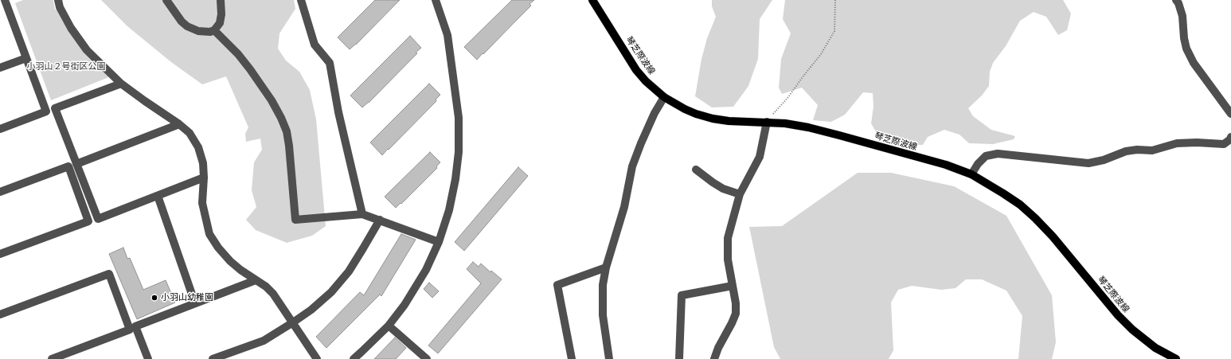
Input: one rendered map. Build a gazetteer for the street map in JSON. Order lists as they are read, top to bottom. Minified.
{"streets":{"main road":["琴芝際波線"]},"parks":["小羽山２号街区公園"],"places":["小羽山幼稚園"]}
